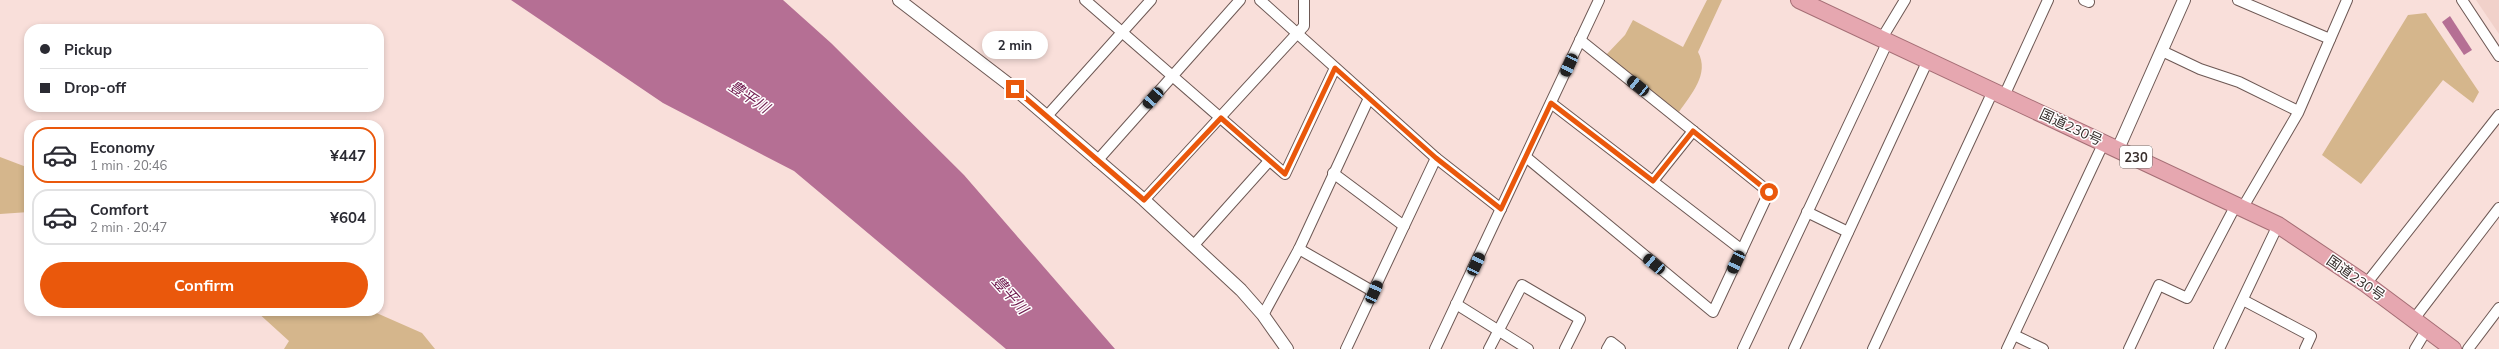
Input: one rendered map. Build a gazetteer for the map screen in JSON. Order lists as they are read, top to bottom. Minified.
{"streets":{"highway":["国道230号","230"]},"water":["豊平川"],"page":{"banner":["Pickup","Drop-off"],"bubble":"2 min","list":[{"name":"Economy","note":"1 min · 20:46","value":"¥447"},{"name":"Comfort","note":"2 min · 20:47","value":"¥604"}],"buttons":"Confirm"}}
